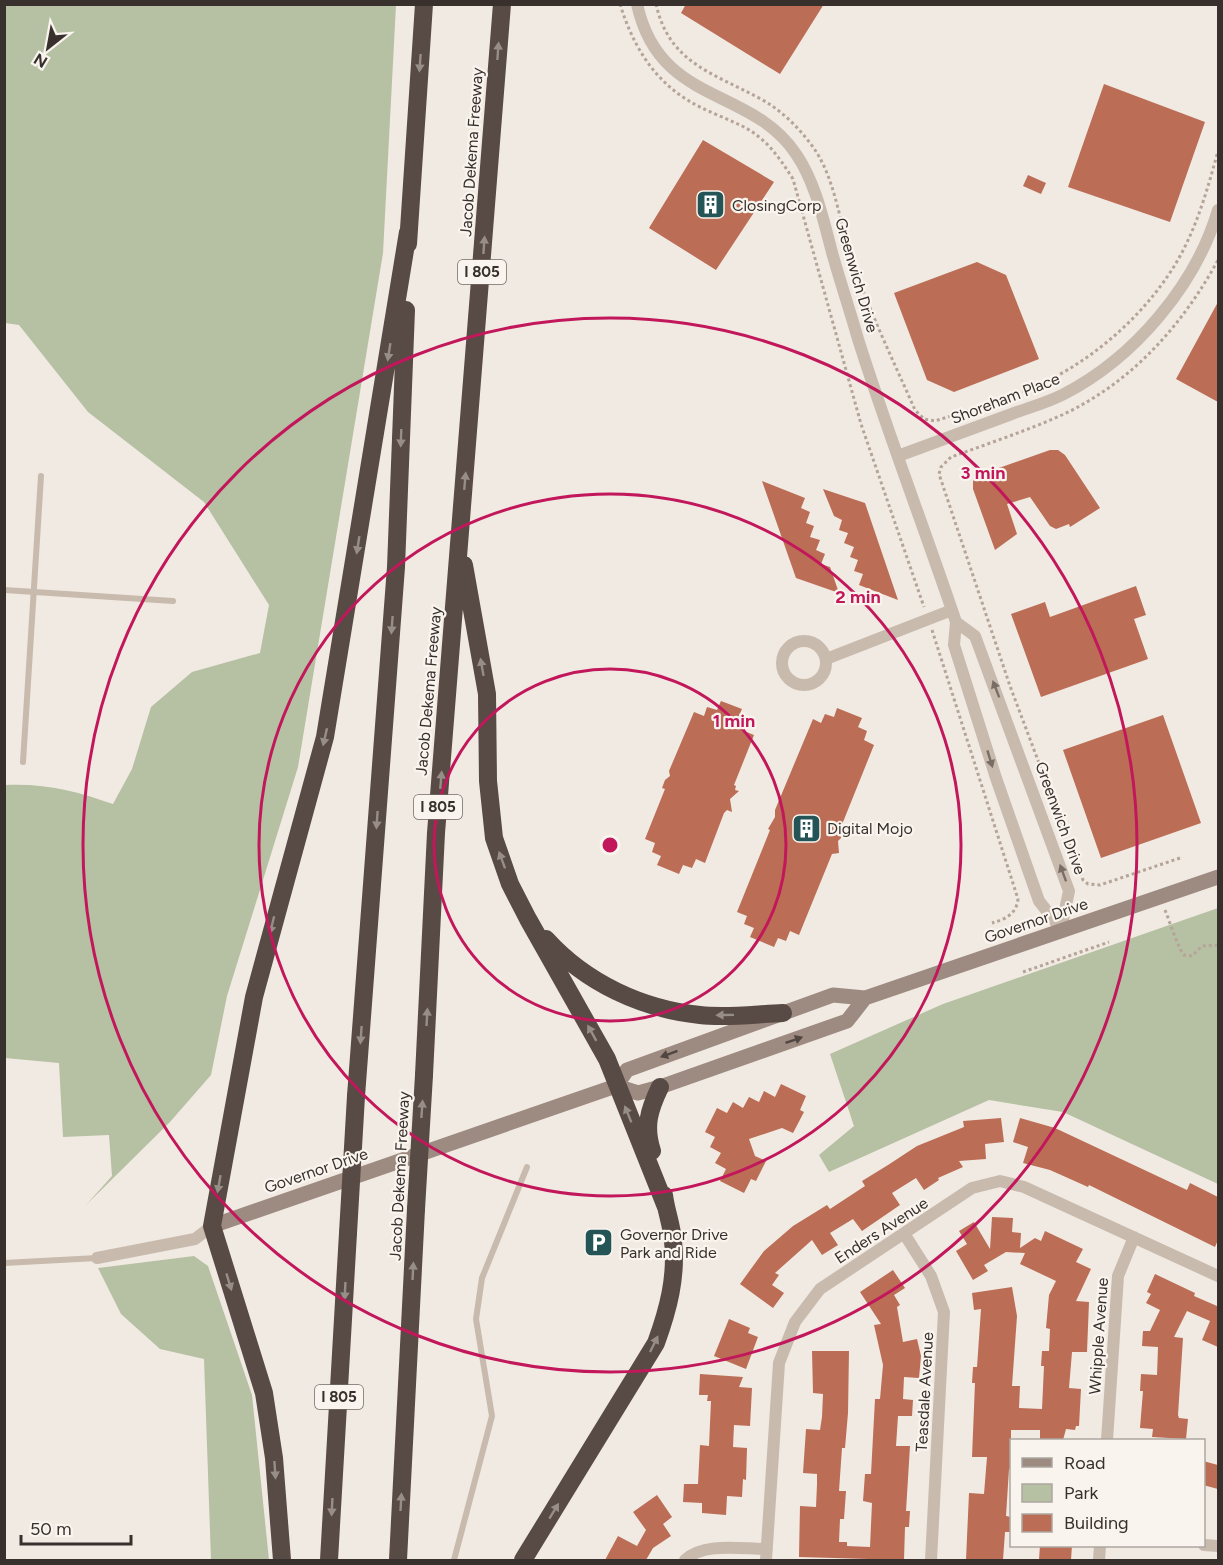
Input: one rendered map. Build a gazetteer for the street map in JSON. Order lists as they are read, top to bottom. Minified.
{"streets":{"highway":["Jacob Dekema Freeway","I 805"],"main road":["Governor Drive"],"street":["Greenwich Drive","Shoreham Place","Enders Avenue","Whipple Avenue","Teasdale Avenue"]},"crossings":[["Greenwich Drive","Shoreham Place"],["Greenwich Drive","Governor Drive"],["Enders Avenue","Whipple Avenue"],["Enders Avenue","Teasdale Avenue"]],"places":{"building":["ClosingCorp","Digital Mojo"],"parking":["Governor Drive Park and Ride"]},"legend":["Road","Park","Building"],"scale_bar":"50 m","north":"bottom left","rings":["3 min","2 min","1 min"]}
